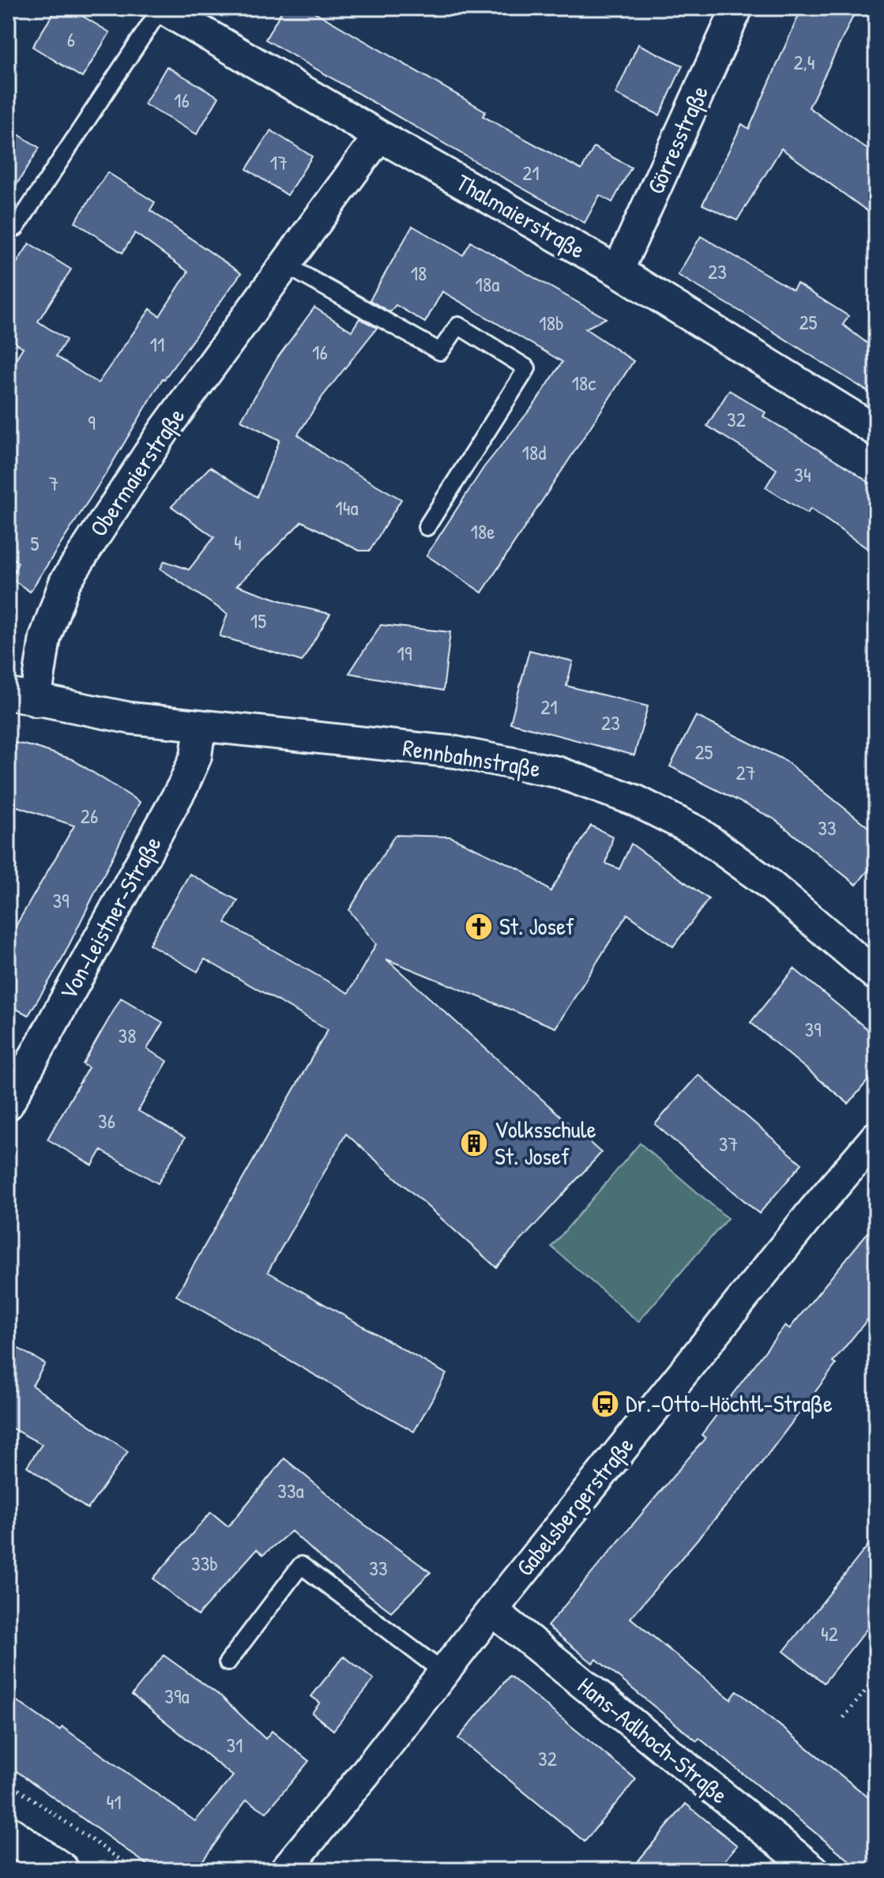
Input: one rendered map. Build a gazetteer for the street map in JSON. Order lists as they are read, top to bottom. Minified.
{"streets":{"street":["Görresstraße","Thalmaierstraße","Obermaierstraße","Rennbahnstraße","Von-Leistner-Straße","Gabelsbergerstraße","Hans-Adlhoch-Straße"]},"crossings":[["Görresstraße","Thalmaierstraße"],["Thalmaierstraße","Obermaierstraße"],["Obermaierstraße","Rennbahnstraße"],["Rennbahnstraße","Von-Leistner-Straße"],["Gabelsbergerstraße","Hans-Adlhoch-Straße"]],"places":{"church":["St. Josef"],"building":["Volksschule St. Josef"],"bus stop":["Dr.-Otto-Höchtl-Straße"]},"house_numbers":["6","2,4","16","17","21","23","18","18a","25","18b","11","16","18c","32","9","18d","34","7","14a","18e","4","5","15","19","21","23","25","27","26","33","39","39","38","36","37","33a","33b","33","42","39a","31","32","41"]}
